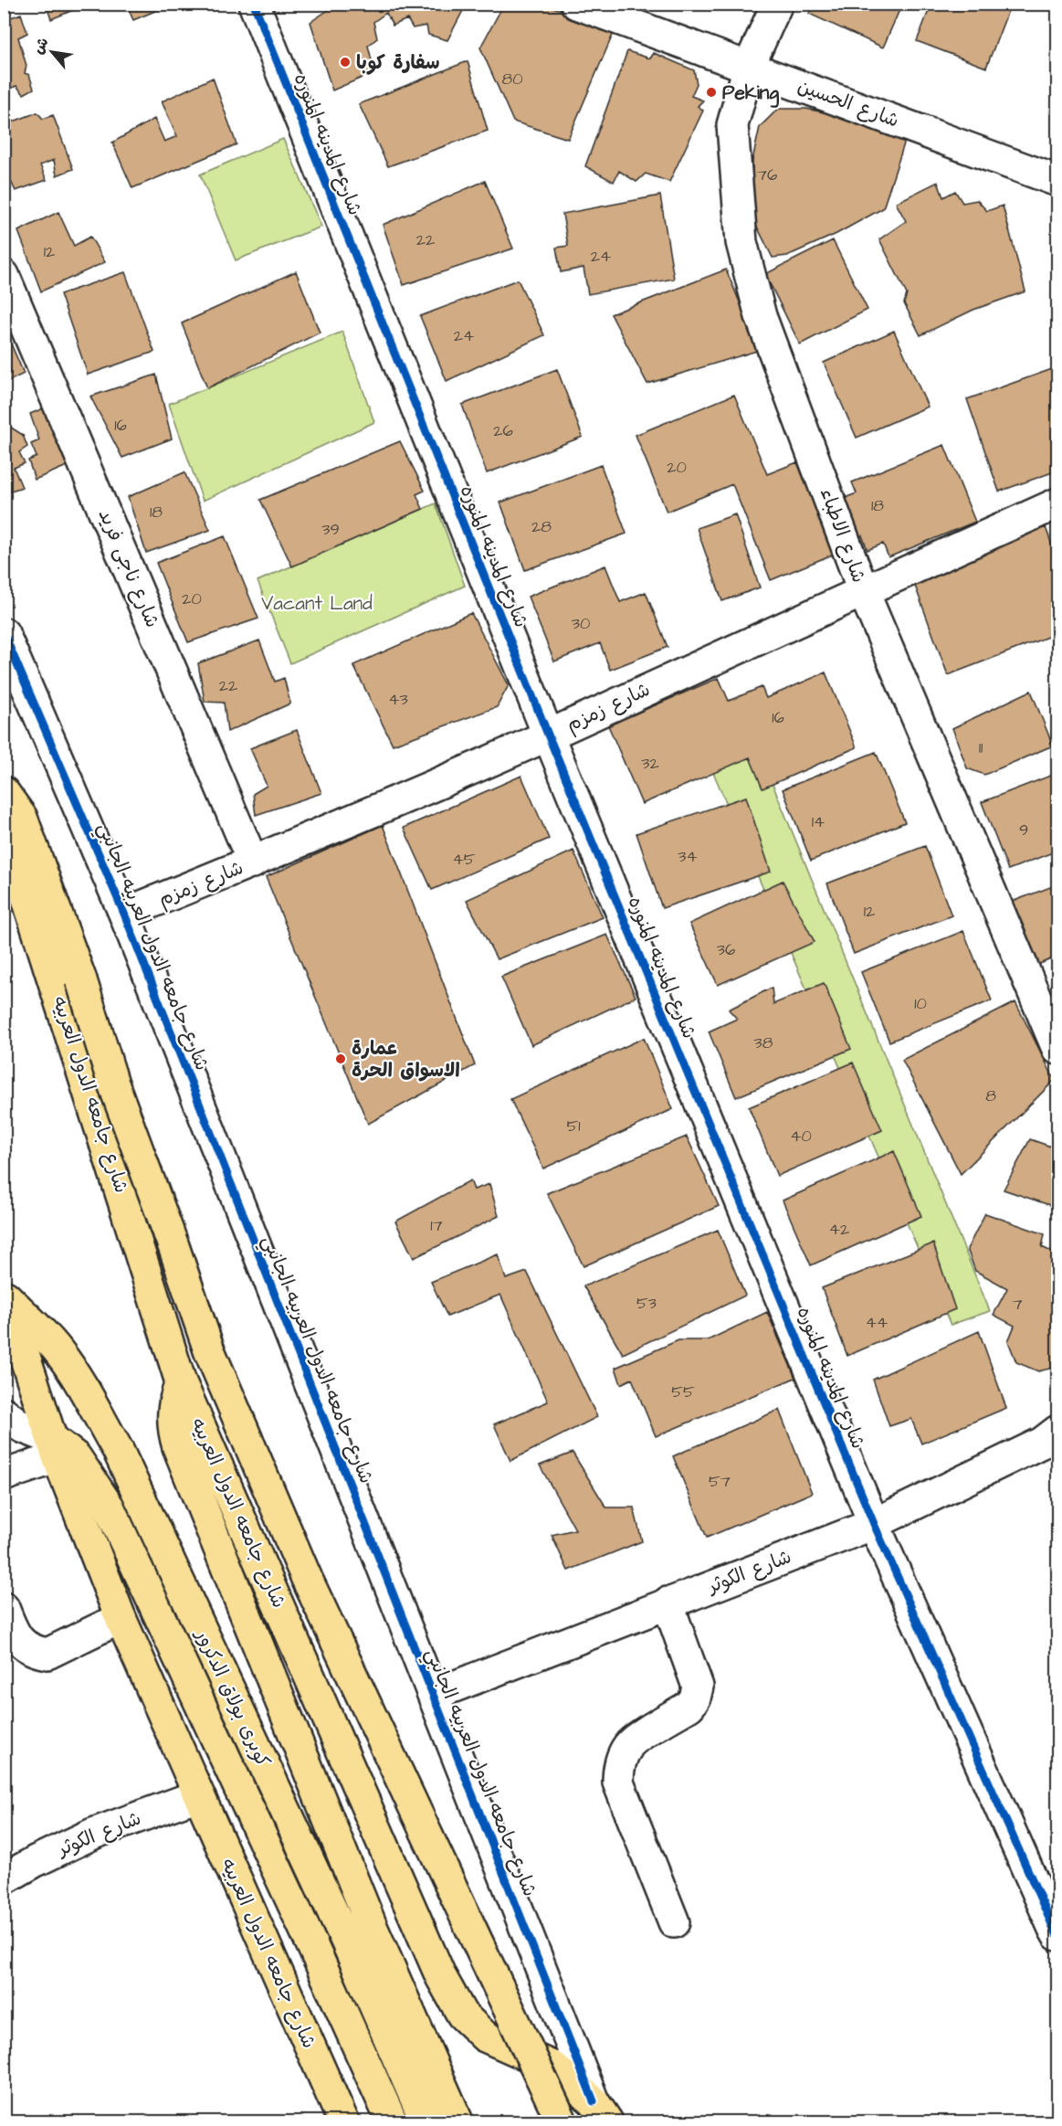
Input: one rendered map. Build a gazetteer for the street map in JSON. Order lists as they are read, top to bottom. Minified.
{"streets":{"main road":["شارع جامعه الدول العربيه","كوبرى بولاق الدكرور"],"street":["شارع الحسين","شارع المدينه المنوره","شارع الاطباء","شارع ناجى فريد","شارع زمزم","شارع جامعه الدول العربيه الجانبي","شارع الكوثر"]},"crossings":[["شارع الحسين","شارع الاطباء"],["شارع المدينه المنوره","شارع زمزم"],["شارع المدينه المنوره","شارع الكوثر"],["شارع الاطباء","شارع زمزم"],["شارع ناجى فريد","شارع زمزم"],["شارع زمزم","شارع جامعه الدول العربيه الجانبي"],["شارع جامعه الدول العربيه الجانبي","شارع جامعه الدول العربيه"],["شارع جامعه الدول العربيه الجانبي","شارع الكوثر"],["شارع جامعه الدول العربيه","شارع الكوثر"],["شارع جامعه الدول العربيه","كوبرى بولاق الدكرور"]],"parks":["Vacant Land"],"places":["سفارة كوبا","Peking","عمارة الاسواق الحرة"],"house_numbers":["80","76","22","12","24","24","16","26","20","18","18","28","39","20","30","22","43","16","11","32","14","9","34","45","12","36","10","38","8","51","40","17","42","53","7","44","55","57"],"north":"top left"}
